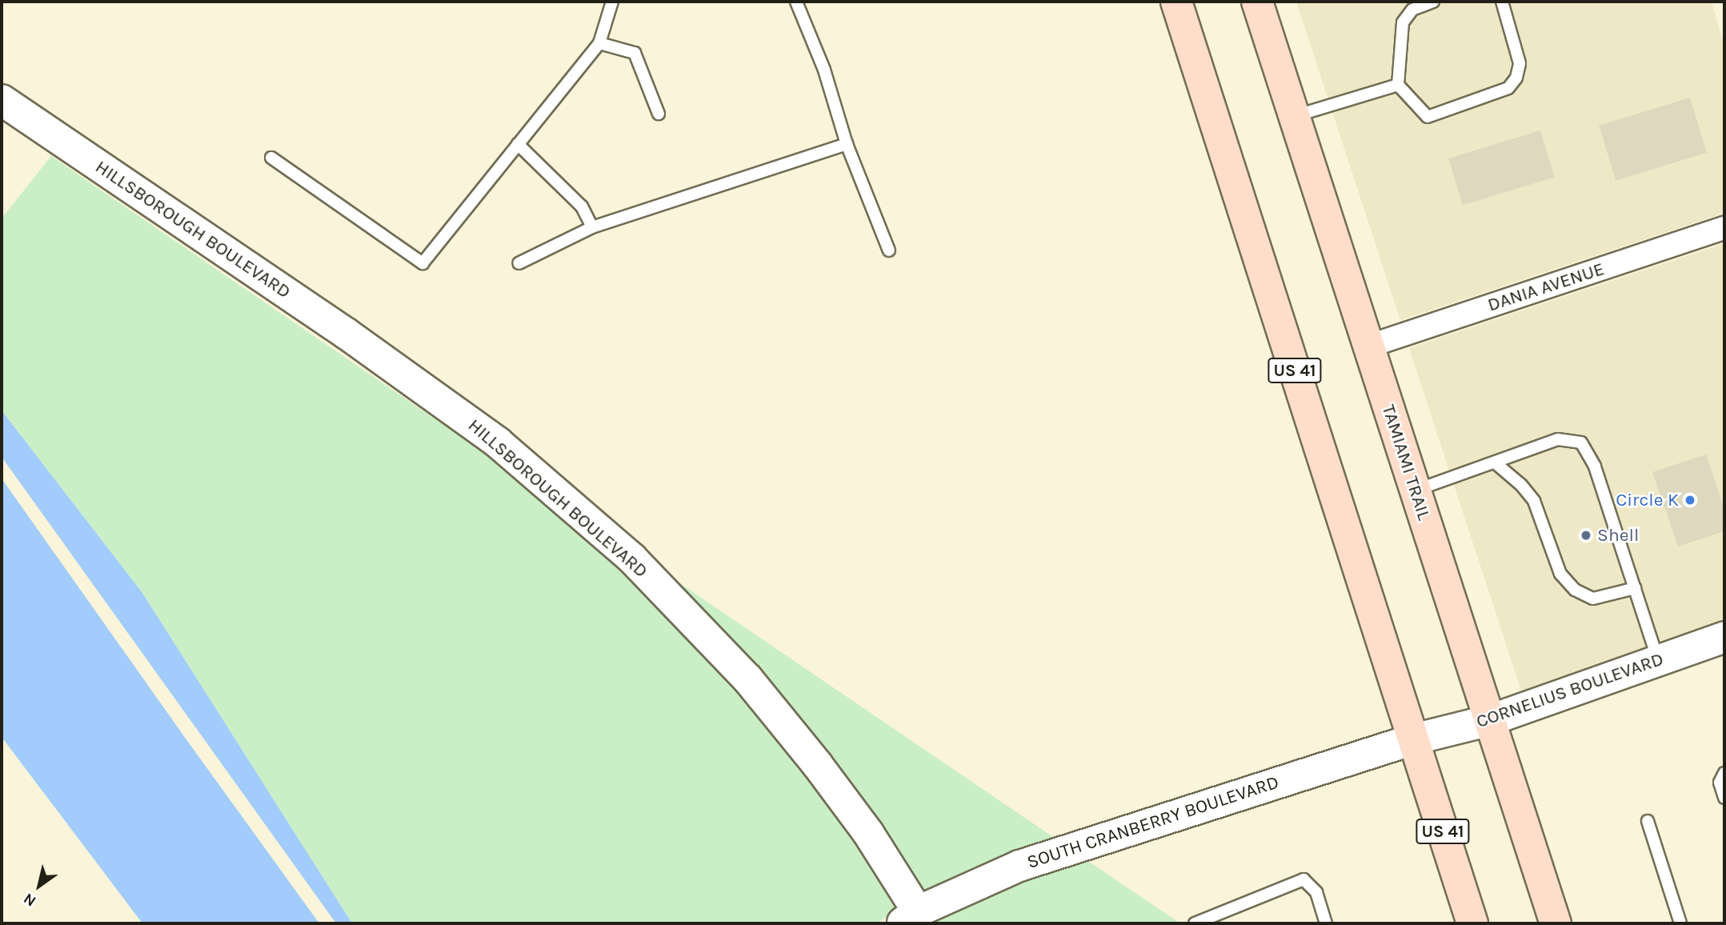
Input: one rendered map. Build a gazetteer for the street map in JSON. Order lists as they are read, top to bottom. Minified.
{"streets":{"main road":["US 41","TAMIAMI TRAIL"],"street":["HILLSBOROUGH BOULEVARD","DANIA AVENUE","CORNELIUS BOULEVARD","SOUTH CRANBERRY BOULEVARD"]},"crossings":[["HILLSBOROUGH BOULEVARD","SOUTH CRANBERRY BOULEVARD"],["DANIA AVENUE","TAMIAMI TRAIL"],["US 41","CORNELIUS BOULEVARD"],["US 41","SOUTH CRANBERRY BOULEVARD"],["TAMIAMI TRAIL","CORNELIUS BOULEVARD"],["CORNELIUS BOULEVARD","SOUTH CRANBERRY BOULEVARD"]],"places":["Circle K","Shell"],"north":"bottom left"}
